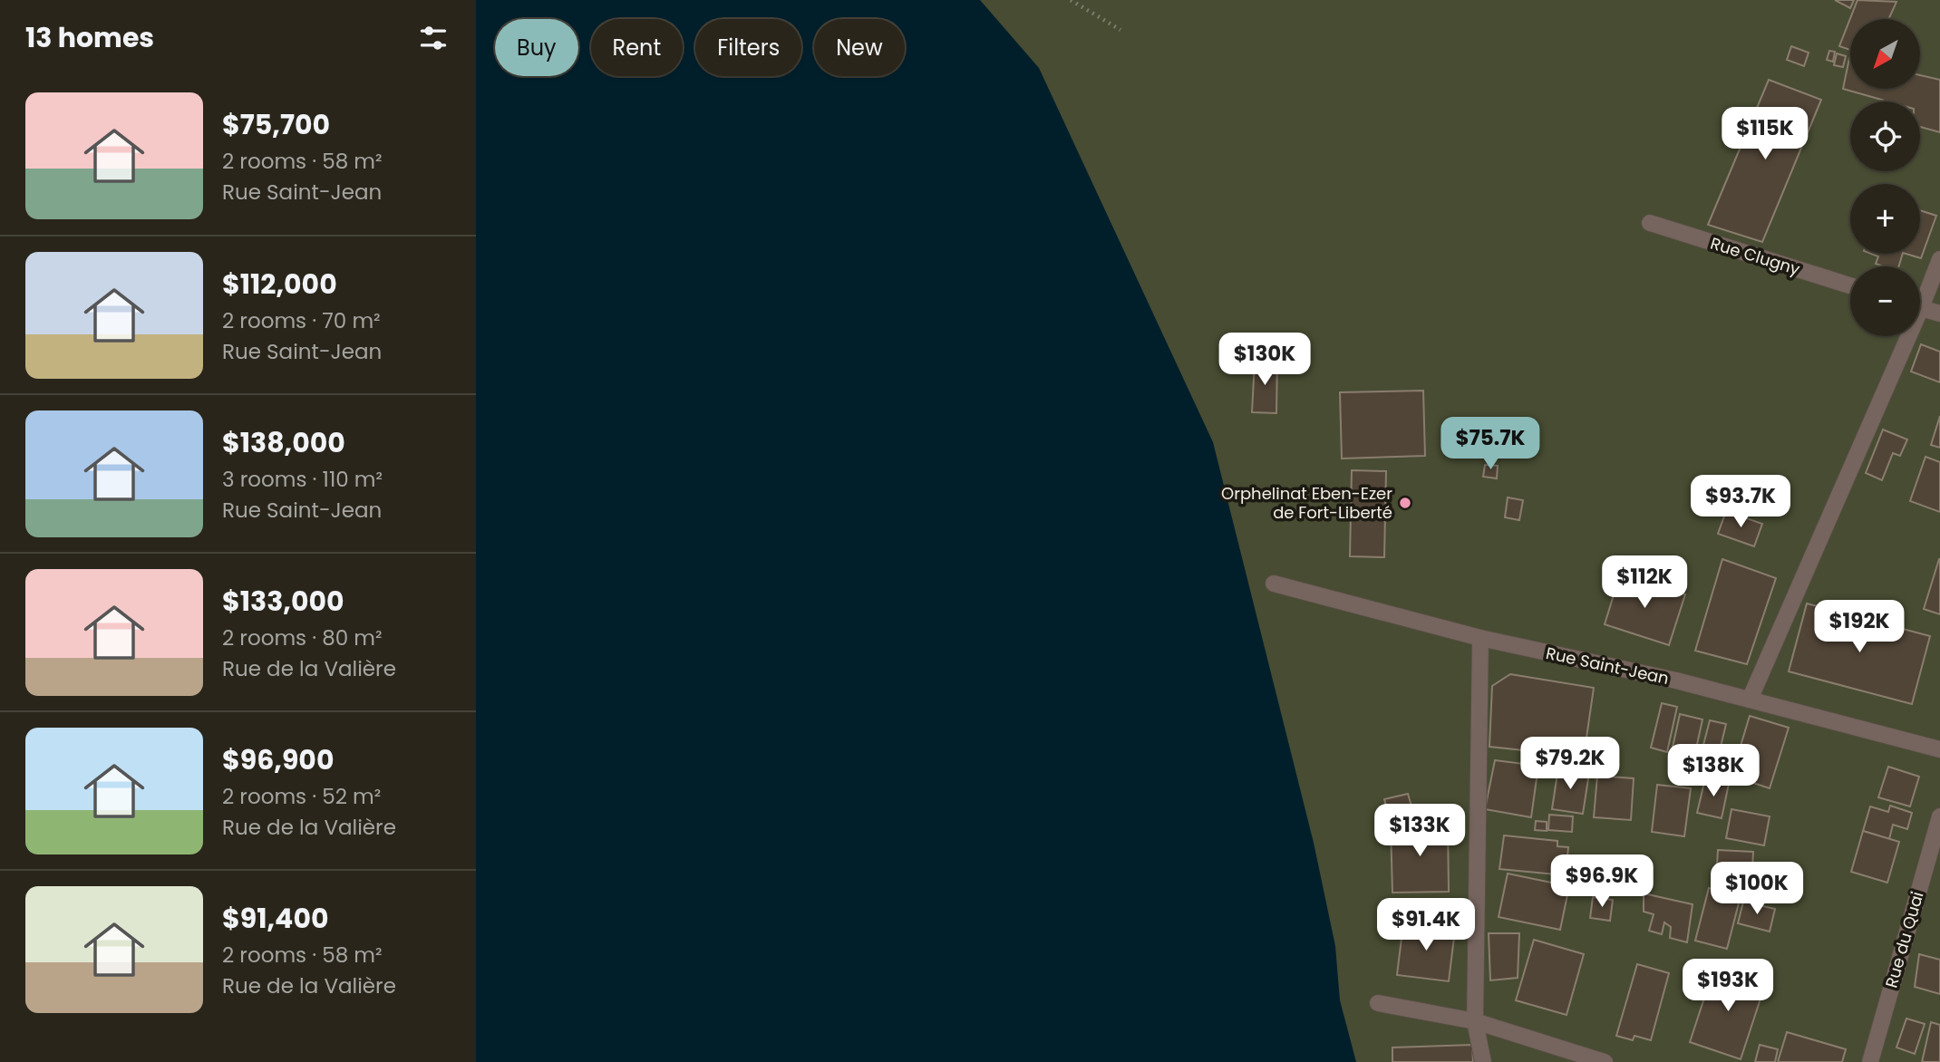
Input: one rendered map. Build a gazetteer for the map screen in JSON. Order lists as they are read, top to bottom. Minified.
{"streets":{"street":["Rue Clugny","Rue Saint-Jean","Rue du Quai"]},"places":["Orphelinat Eben-Ezer de Fort-Liberté"],"north":"bottom left","page":{"heading":"13 homes","map_buttons":["+","−"],"chip":["Buy","Rent","Filters","New"],"list":[{"name":"$75,700","note":"2 rooms · 58 m² · Rue Saint-Jean"},{"name":"$112,000","note":"2 rooms · 70 m² · Rue Saint-Jean"},{"name":"$138,000","note":"3 rooms · 110 m² · Rue Saint-Jean"},{"name":"$133,000","note":"2 rooms · 80 m² · Rue de la Valière"},{"name":"$96,900","note":"2 rooms · 52 m² · Rue de la Valière"},{"name":"$91,400","note":"2 rooms · 58 m² · Rue de la Valière"}],"price":["$115K","$130K","$75.7K","$93.7K","$112K","$192K","$79.2K","$138K","$133K","$96.9K","$100K","$91.4K","$193K"]}}
